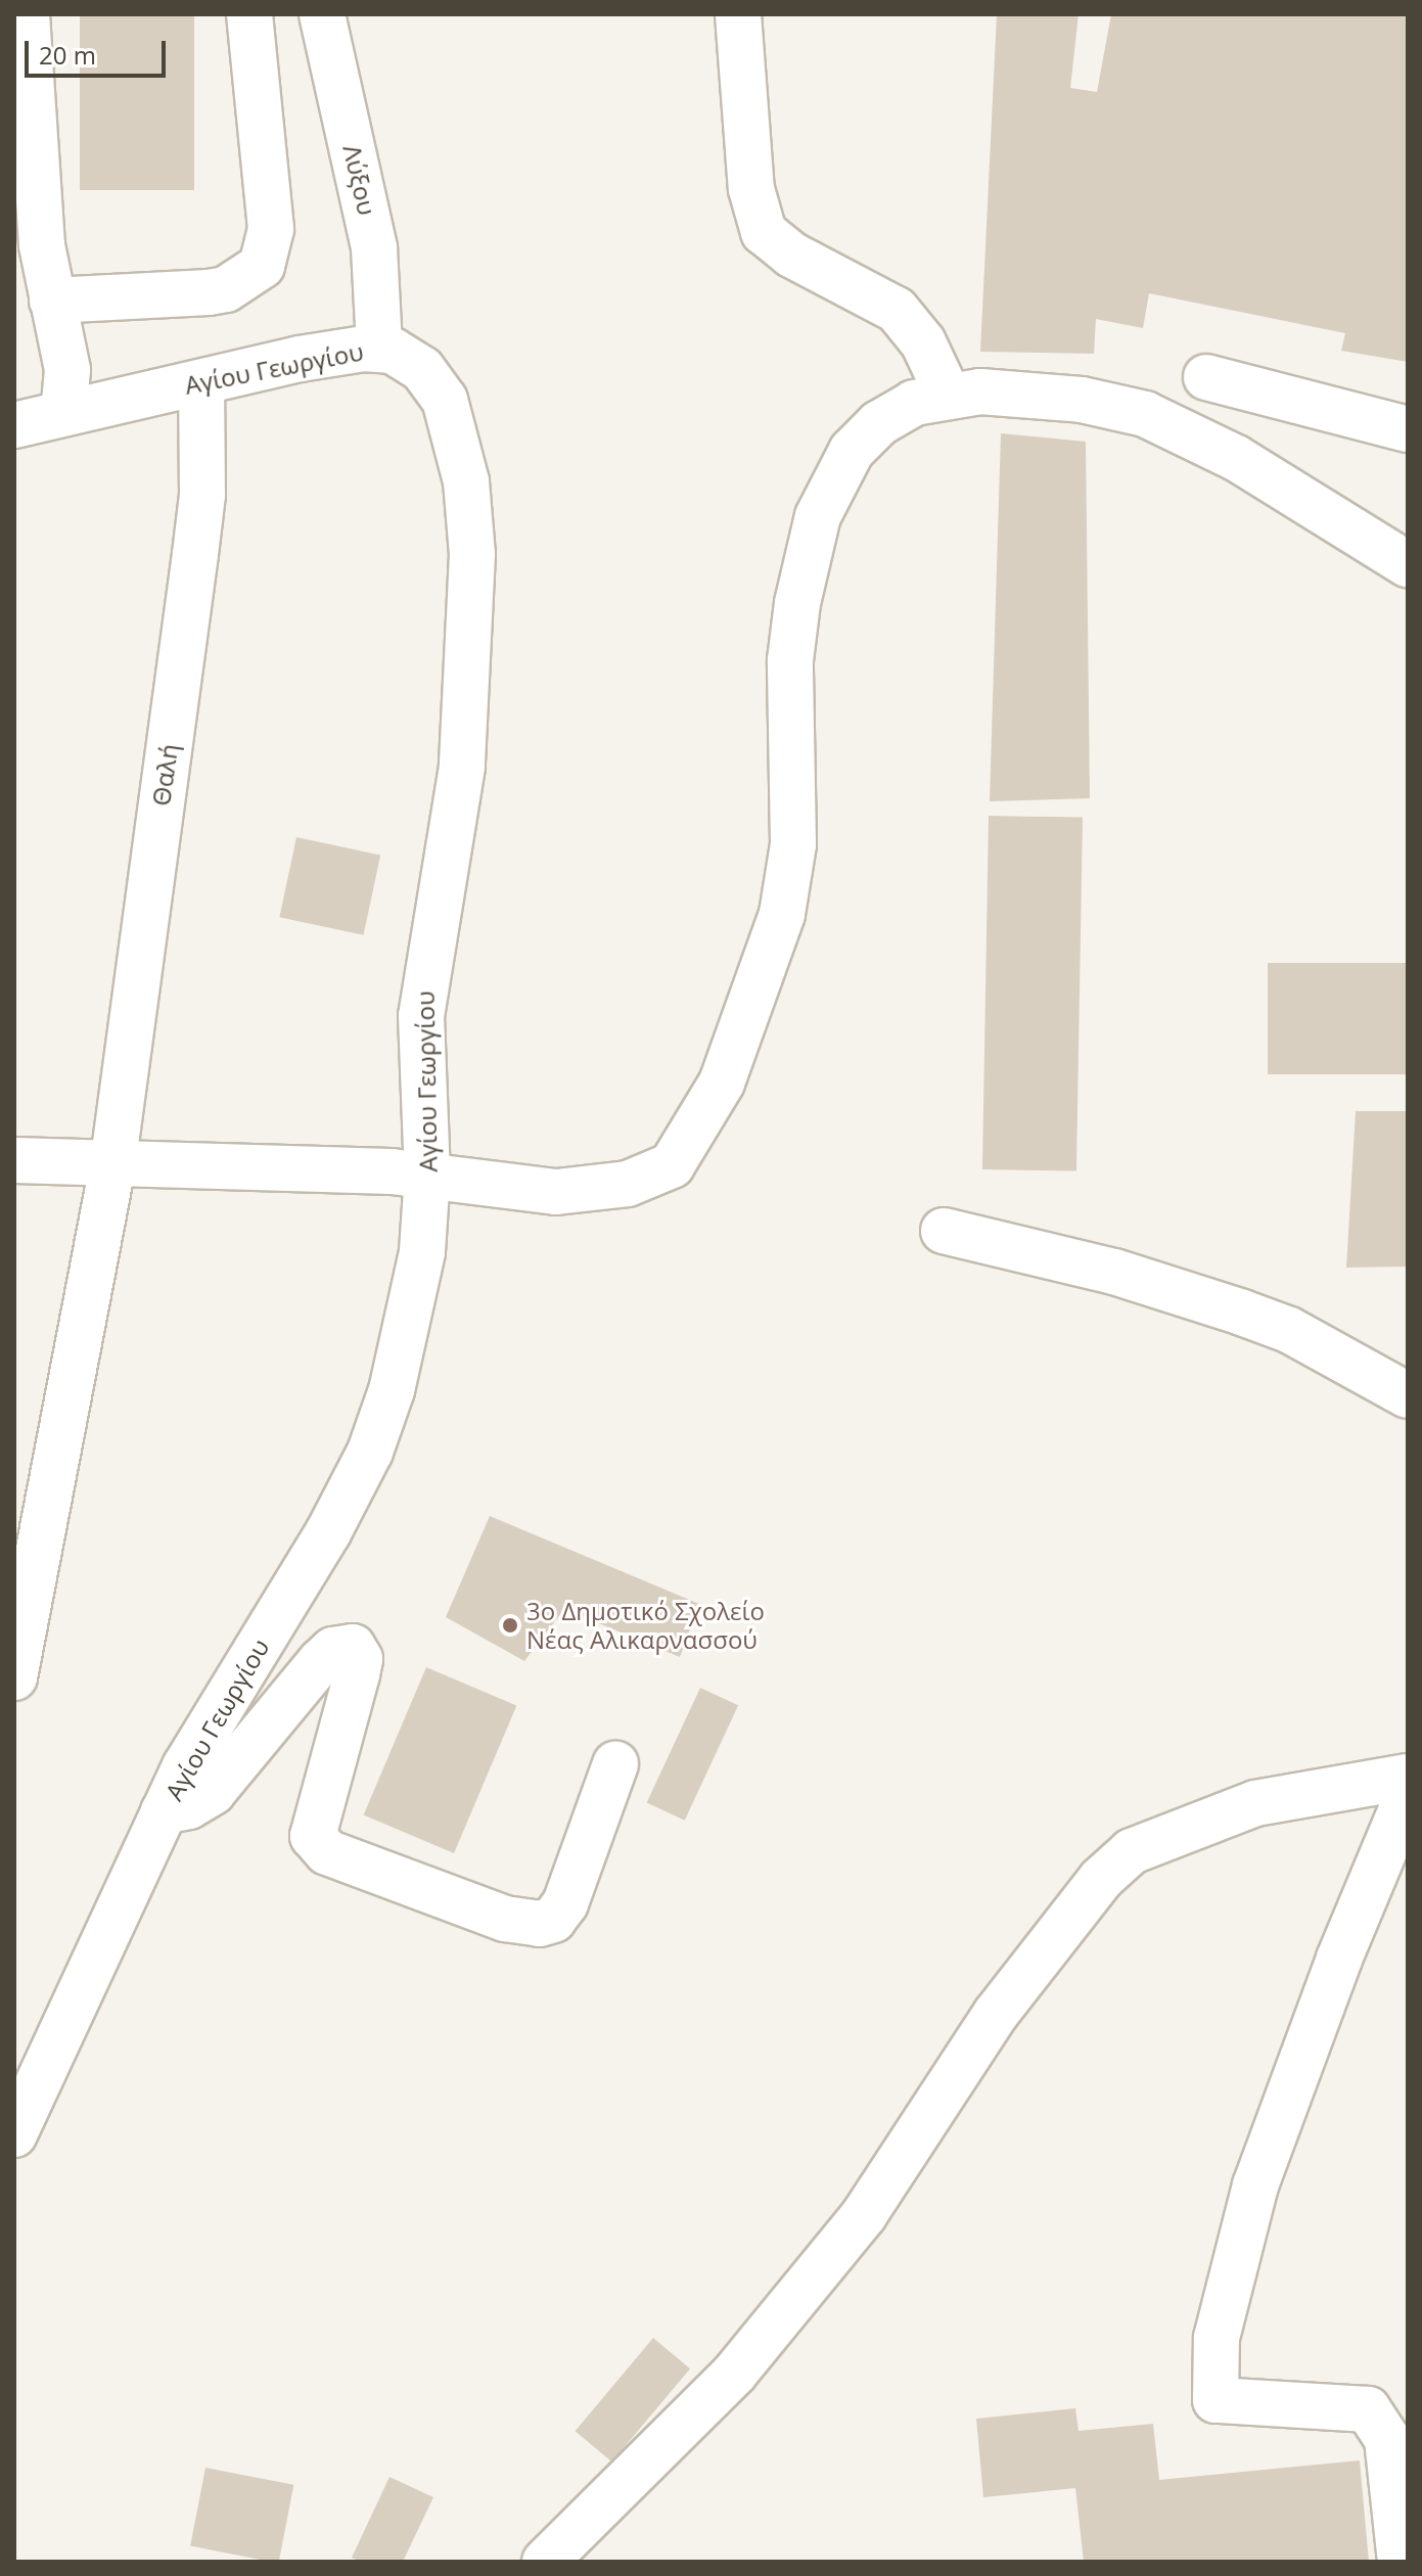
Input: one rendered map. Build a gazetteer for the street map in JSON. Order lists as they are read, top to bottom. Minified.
{"streets":{"street":["Λύξου","Αγίου Γεωργίου","Θαλή"]},"crossings":[["Λύξου","Αγίου Γεωργίου"],["Αγίου Γεωργίου","Θαλή"]],"places":["3ο Δημοτικό Σχολείο Νέας Αλικαρνασσού"],"scale_bar":"20 m"}
